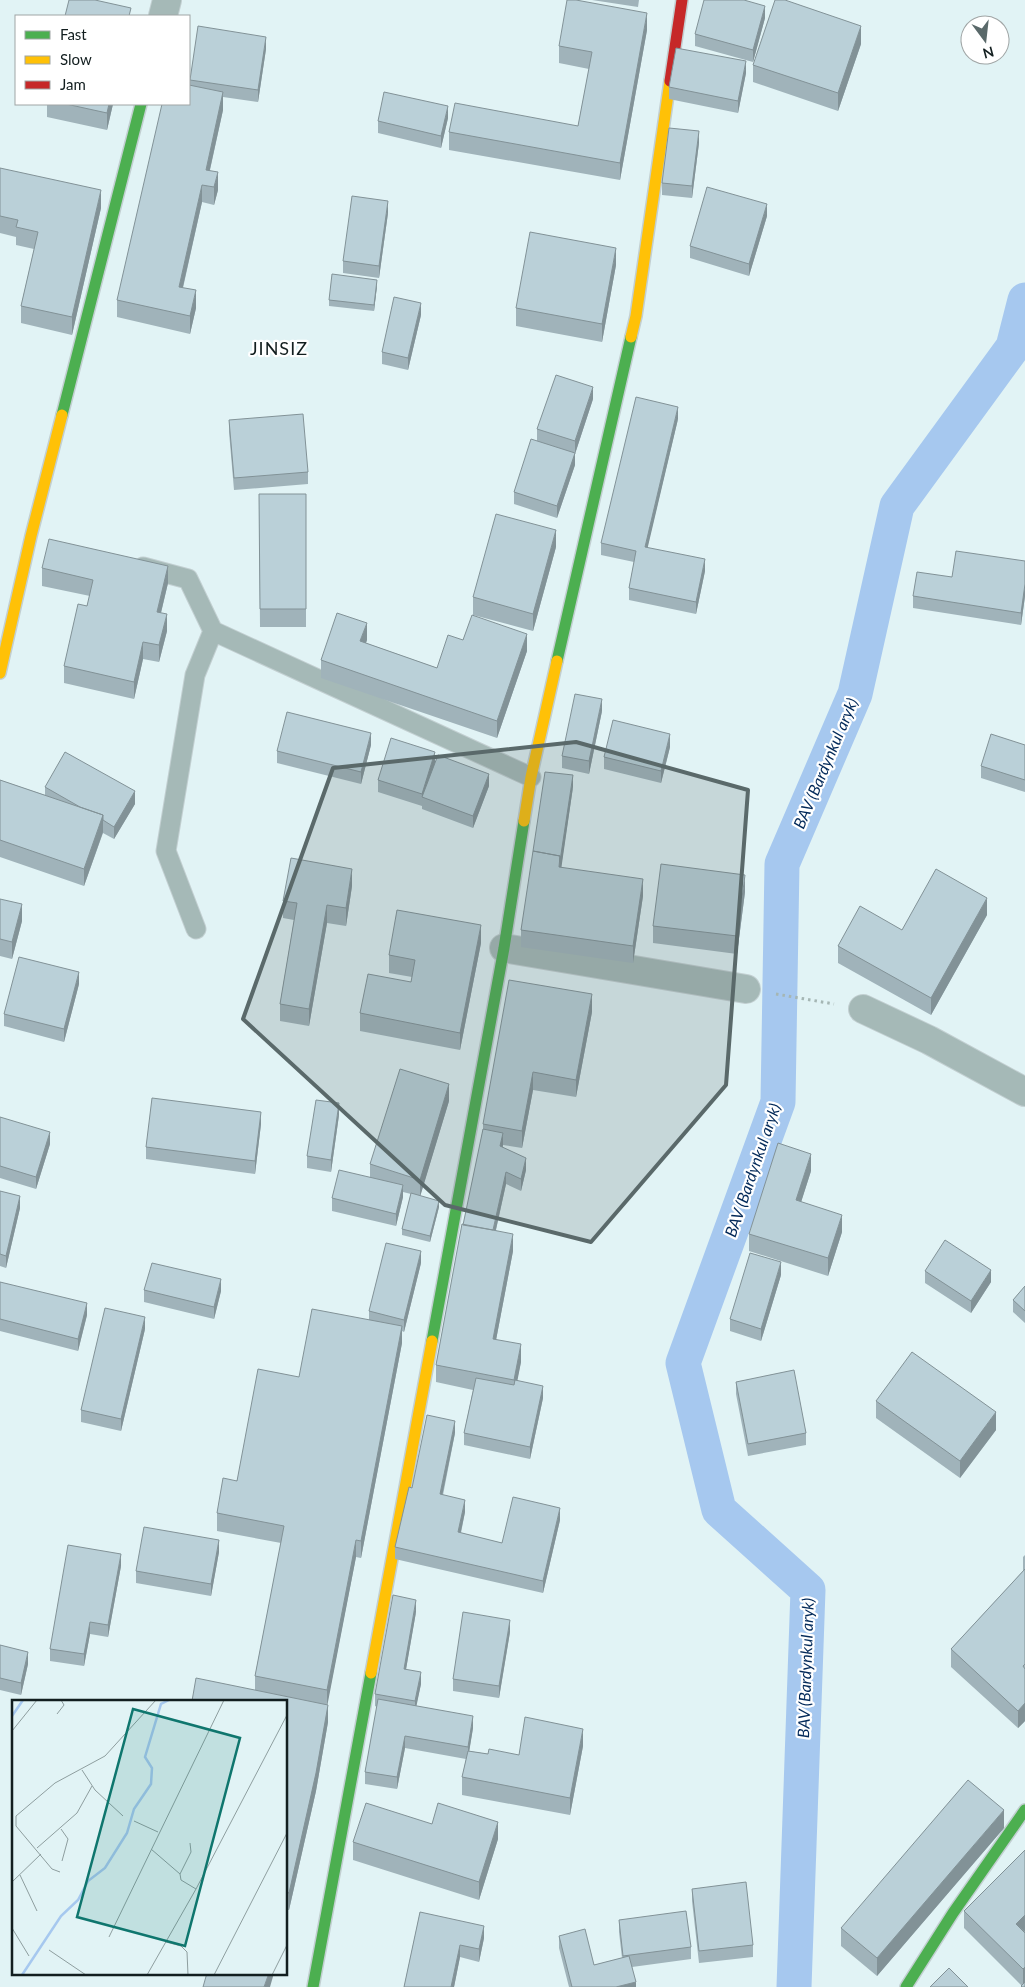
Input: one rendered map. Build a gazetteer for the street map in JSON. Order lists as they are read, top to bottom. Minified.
{"districts":["JINSIZ"],"water":["BAV (Bardynkul aryk)"],"legend":["Fast","Slow","Jam"],"north":"bottom"}
